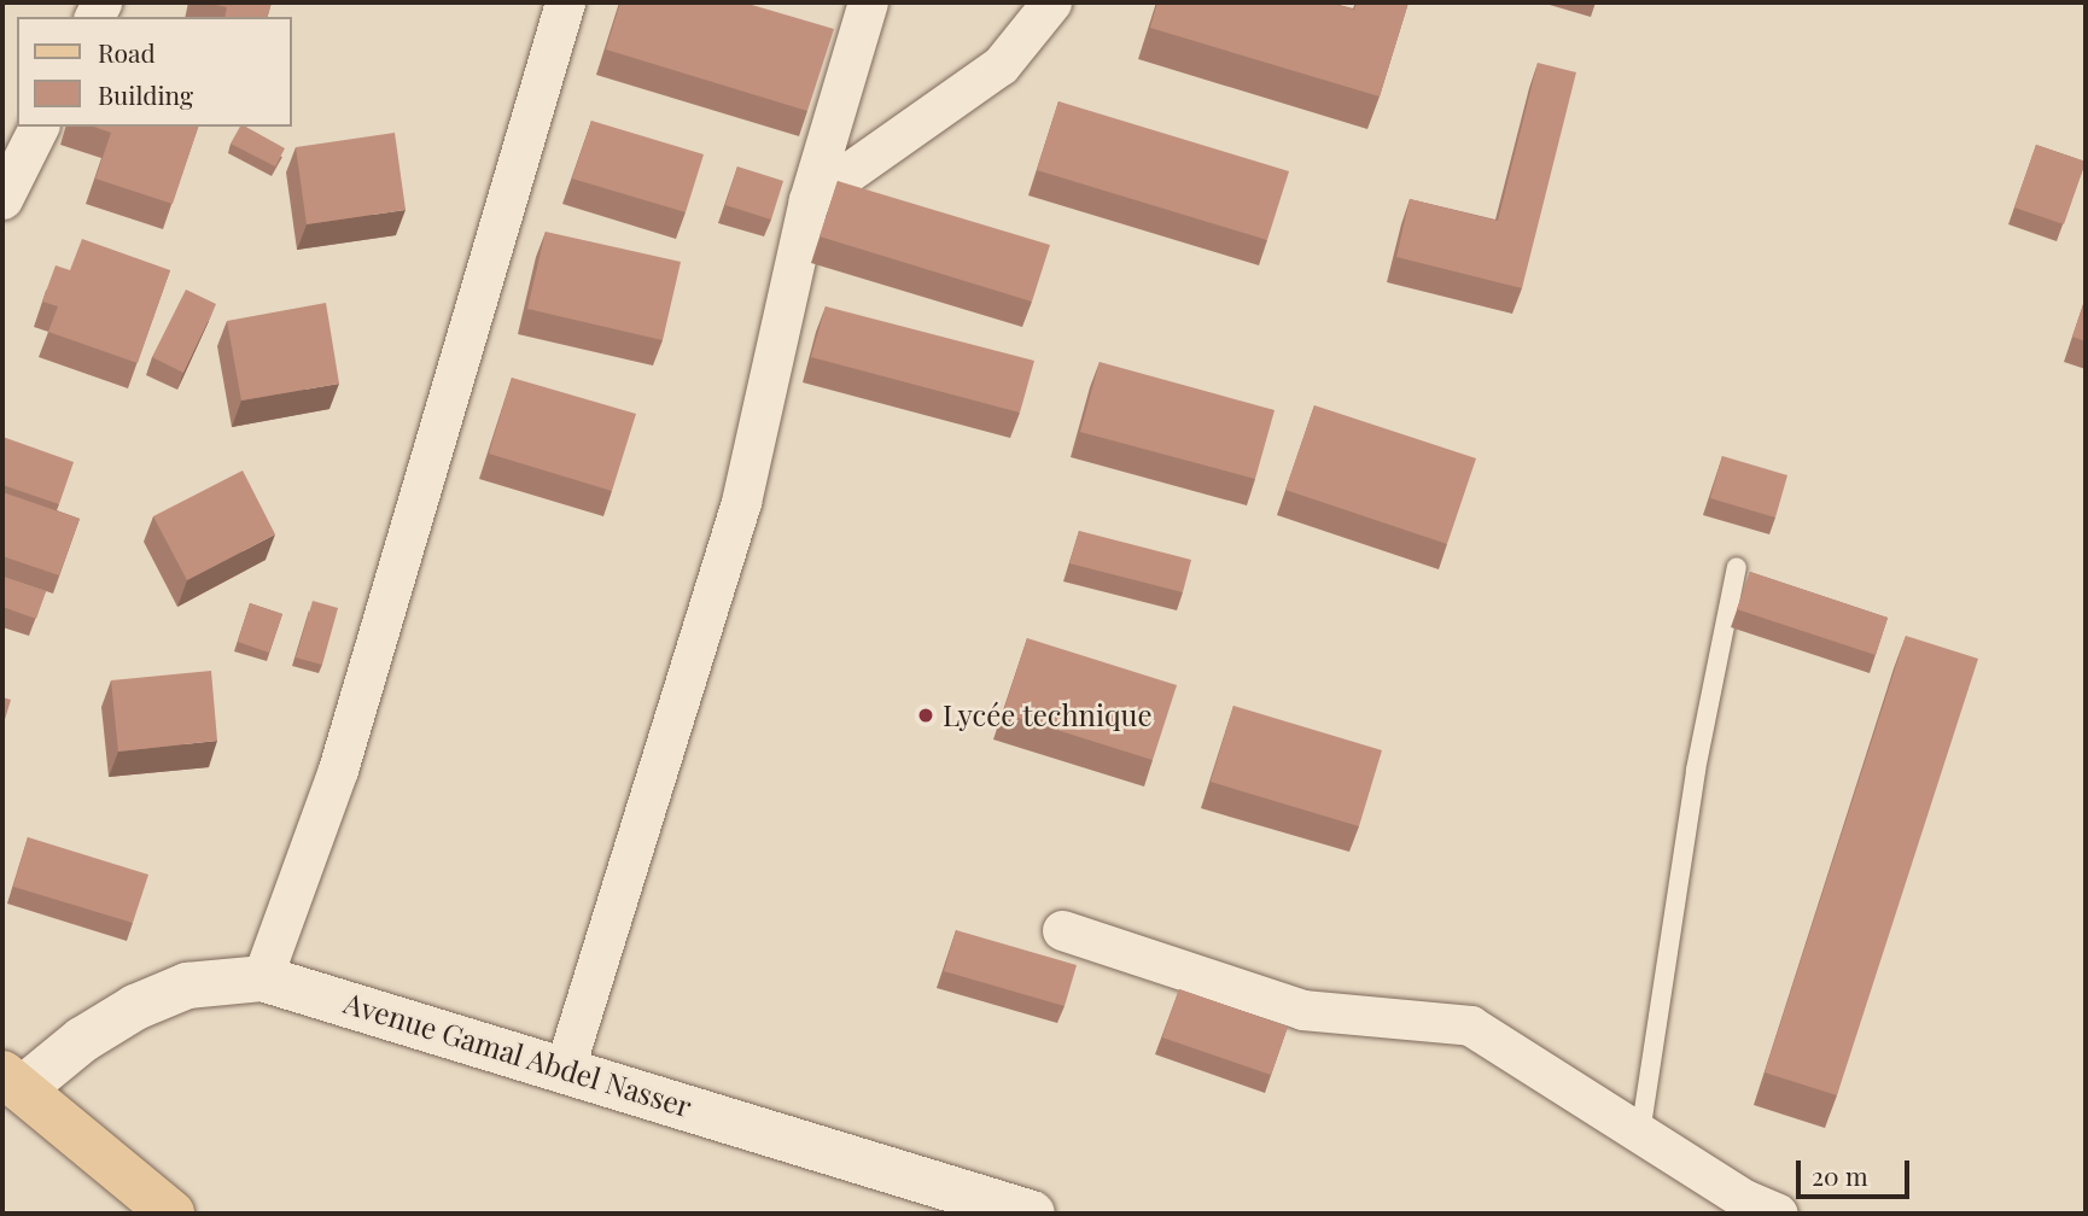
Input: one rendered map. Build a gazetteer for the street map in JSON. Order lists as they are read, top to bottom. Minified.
{"streets":{"street":["Avenue Gamal Abdel Nasser"]},"places":["Lycée technique"],"legend":["Road","Building"],"scale_bar":"20 m"}
